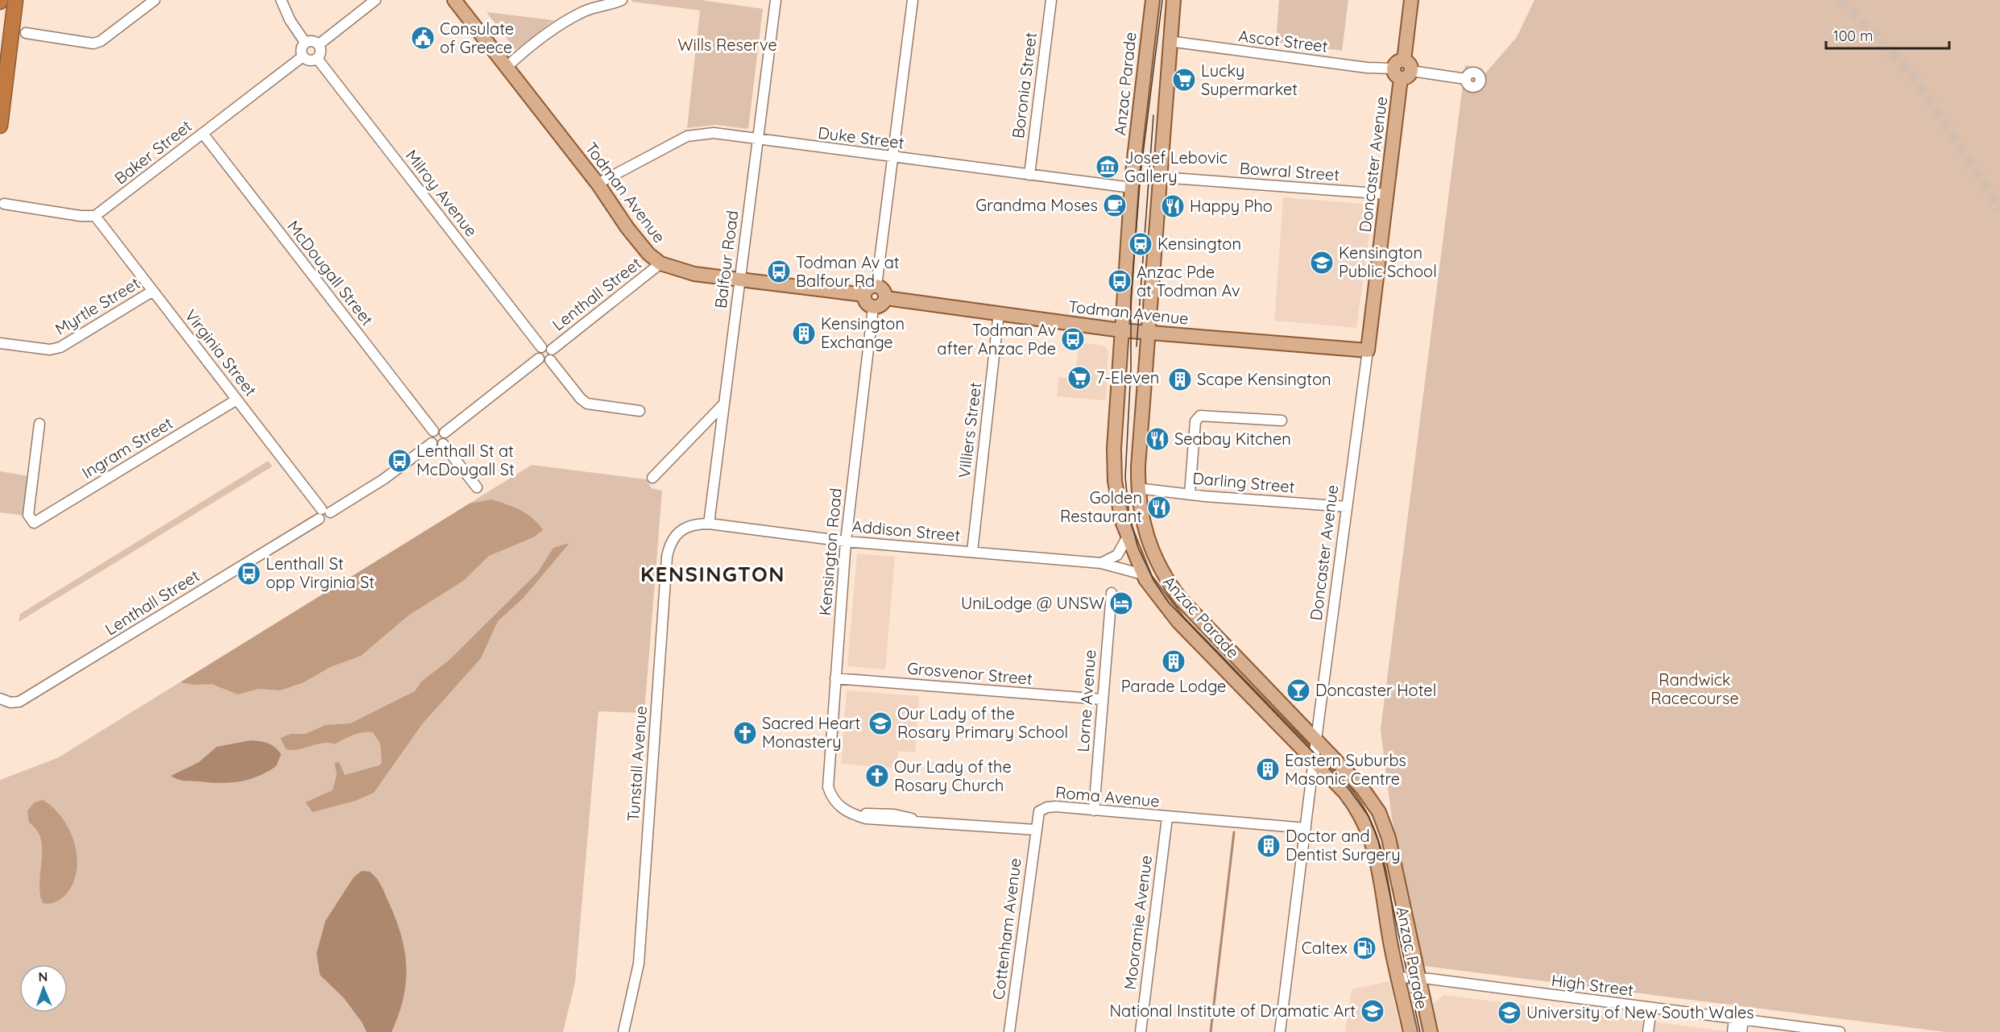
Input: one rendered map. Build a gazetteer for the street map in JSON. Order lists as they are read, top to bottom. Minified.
{"streets":{"main road":["Anzac Parade","Doncaster Avenue","Todman Avenue"],"street":["Ascot Street","Boronia Street","Duke Street","Baker Street","Bowral Street","Milroy Avenue","Balfour Road","McDougall Street","Lenthall Street","Myrtle Street","Virginia Street","Villiers Street","Ingram Street","Darling Street","Addison Street","Kensington Road","Grosvenor Street","Lorne Avenue","Tunstall Avenue","Roma Avenue","Mooramie Avenue","Cottenham Avenue","High Street"]},"crossings":[["Ascot Street","Anzac Parade"],["Ascot Street","Doncaster Avenue"],["Anzac Parade","Duke Street"],["Anzac Parade","Doncaster Avenue"],["Anzac Parade","Bowral Street"],["Anzac Parade","Todman Avenue"],["Anzac Parade","Darling Street"],["Anzac Parade","Addison Street"],["Anzac Parade","High Street"],["Boronia Street","Duke Street"],["Duke Street","Todman Avenue"],["Duke Street","Balfour Road"],["Baker Street","Milroy Avenue"],["Baker Street","McDougall Street"],["Baker Street","Virginia Street"],["Doncaster Avenue","Bowral Street"],["Doncaster Avenue","Todman Avenue"],["Doncaster Avenue","Darling Street"],["Doncaster Avenue","Roma Avenue"],["Todman Avenue","Balfour Road"],["Todman Avenue","Lenthall Street"],["Todman Avenue","Villiers Street"],["Todman Avenue","Kensington Road"],["Milroy Avenue","Lenthall Street"],["Balfour Road","Addison Street"],["Balfour Road","Tunstall Avenue"],["McDougall Street","Lenthall Street"],["Lenthall Street","Virginia Street"],["Myrtle Street","Virginia Street"],["Virginia Street","Ingram Street"],["Villiers Street","Addison Street"],["Addison Street","Kensington Road"],["Addison Street","Tunstall Avenue"],["Kensington Road","Grosvenor Street"],["Kensington Road","Roma Avenue"],["Kensington Road","Cottenham Avenue"],["Grosvenor Street","Lorne Avenue"],["Lorne Avenue","Roma Avenue"],["Roma Avenue","Mooramie Avenue"],["Roma Avenue","Cottenham Avenue"]],"districts":["KENSINGTON"],"parks":["Wills Reserve","Randwick Racecourse"],"places":{"public building":["Consulate of Greece"],"supermarket":["Lucky Supermarket","7-Eleven"],"museum":["Josef Lebovic Gallery"],"cafe":["Grandma Moses"],"restaurant":["Happy Pho","Seabay Kitchen","Golden Restaurant"],"station":["Kensington"],"school or university":["Kensington Public School","Our Lady of the Rosary Primary School","National Institute of Dramatic Art","University of New South Wales"],"bus stop":["Todman Av at Balfour Rd","Anzac Pde at Todman Av","Todman Av after Anzac Pde","Lenthall St at McDougall St","Lenthall St opp Virginia St"],"building":["Kensington Exchange","Scape Kensington","Parade Lodge","Eastern Suburbs Masonic Centre","Doctor and Dentist Surgery"],"hotel":["UniLodge @ UNSW"],"bar":["Doncaster Hotel"],"church":["Sacred Heart Monastery","Our Lady of the Rosary Church"],"fuel station":["Caltex"]},"scale_bar":"100 m","north":"top"}
